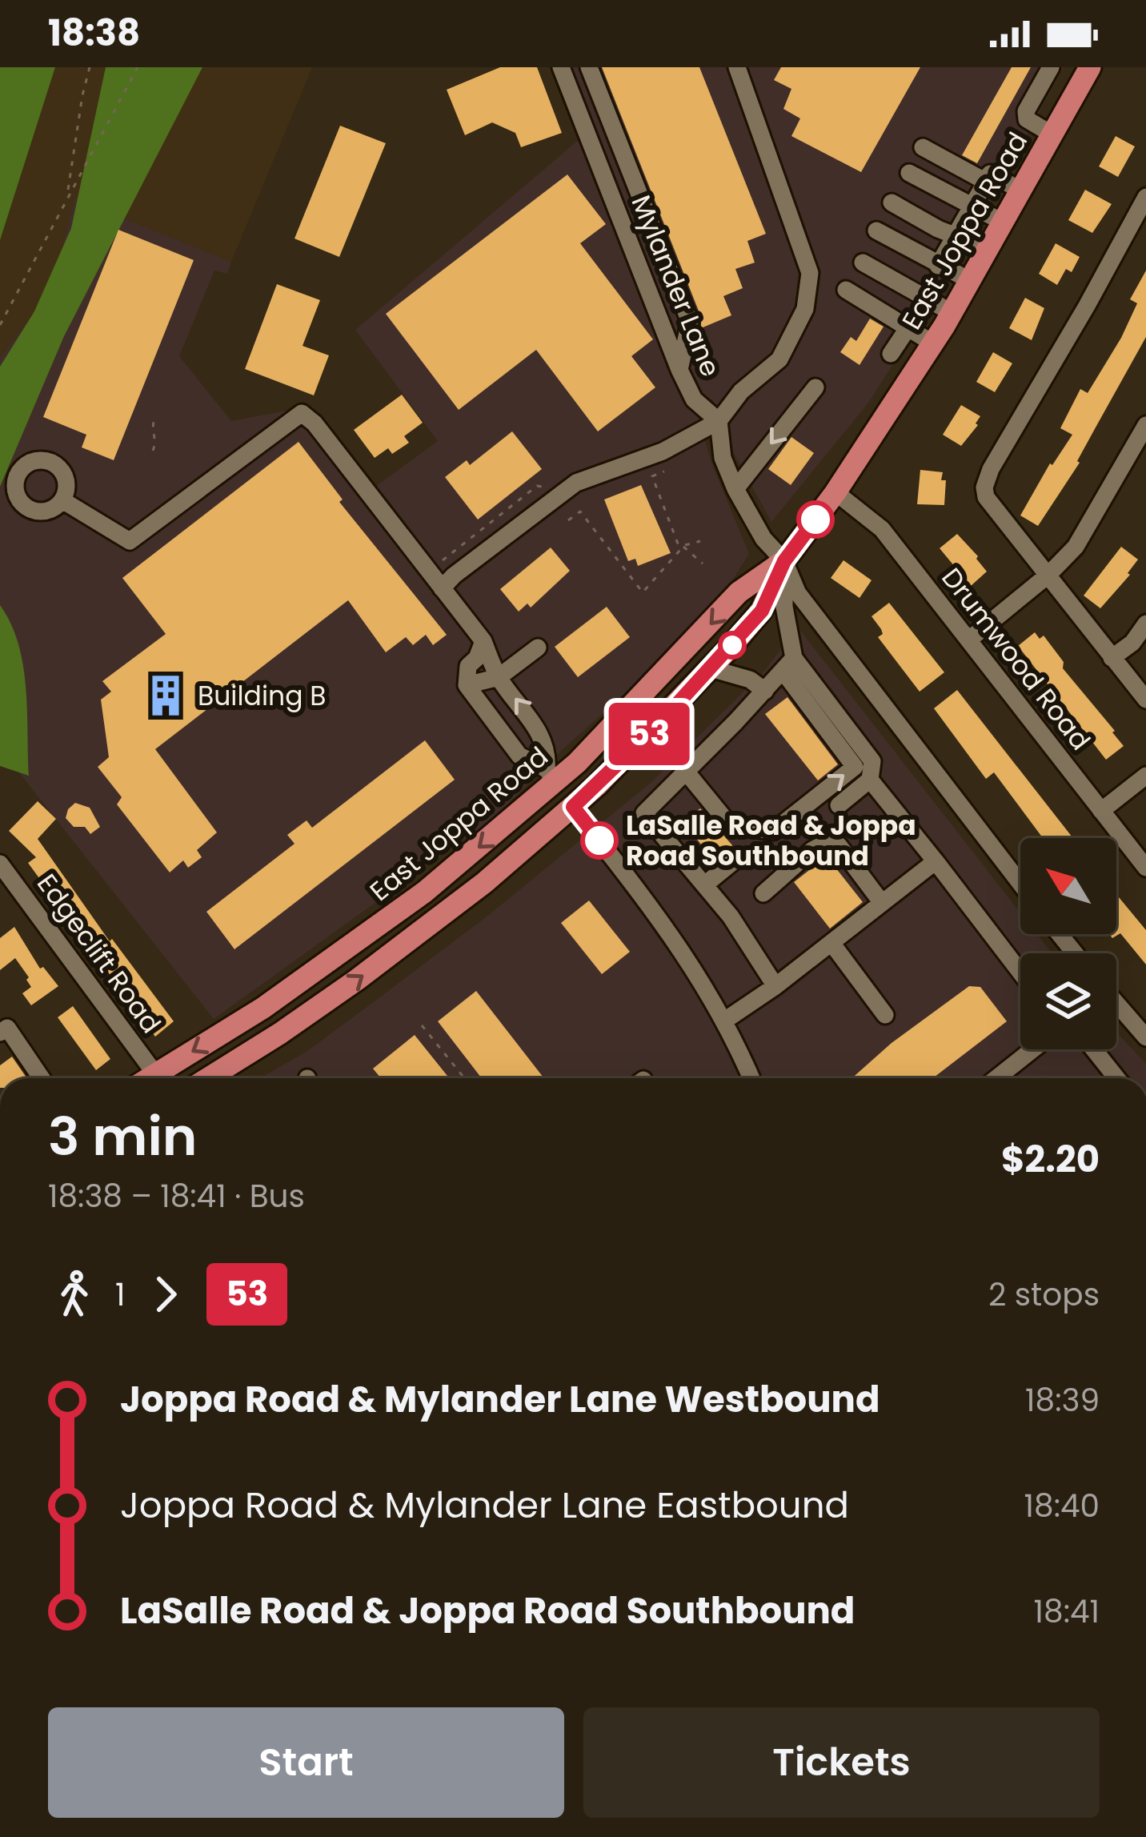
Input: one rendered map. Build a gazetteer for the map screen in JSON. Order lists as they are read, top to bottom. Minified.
{"streets":{"main road":["East Joppa Road"],"street":["Mylander Lane","Drumwood Road","Edgeclift Road"]},"crossings":[["East Joppa Road","Drumwood Road"],["East Joppa Road","Edgeclift Road"]],"places":{"building":["Building B"],"other":["LaSalle Road & Joppa Road Southbound"]},"lines":["bus line 53"],"north":"top left","page":{"status":"18:38","on_map":"53","heading":["3 min","18:38 – 18:41 · Bus","$2.20"],"legs":["1","53","2 stops"],"list":[{"name":"Joppa Road & Mylander Lane Westbound","value":"18:39"},{"name":"Joppa Road & Mylander Lane Eastbound","value":"18:40"},{"name":"LaSalle Road & Joppa Road Southbound","value":"18:41"}],"buttons":["Start","Tickets"]}}
